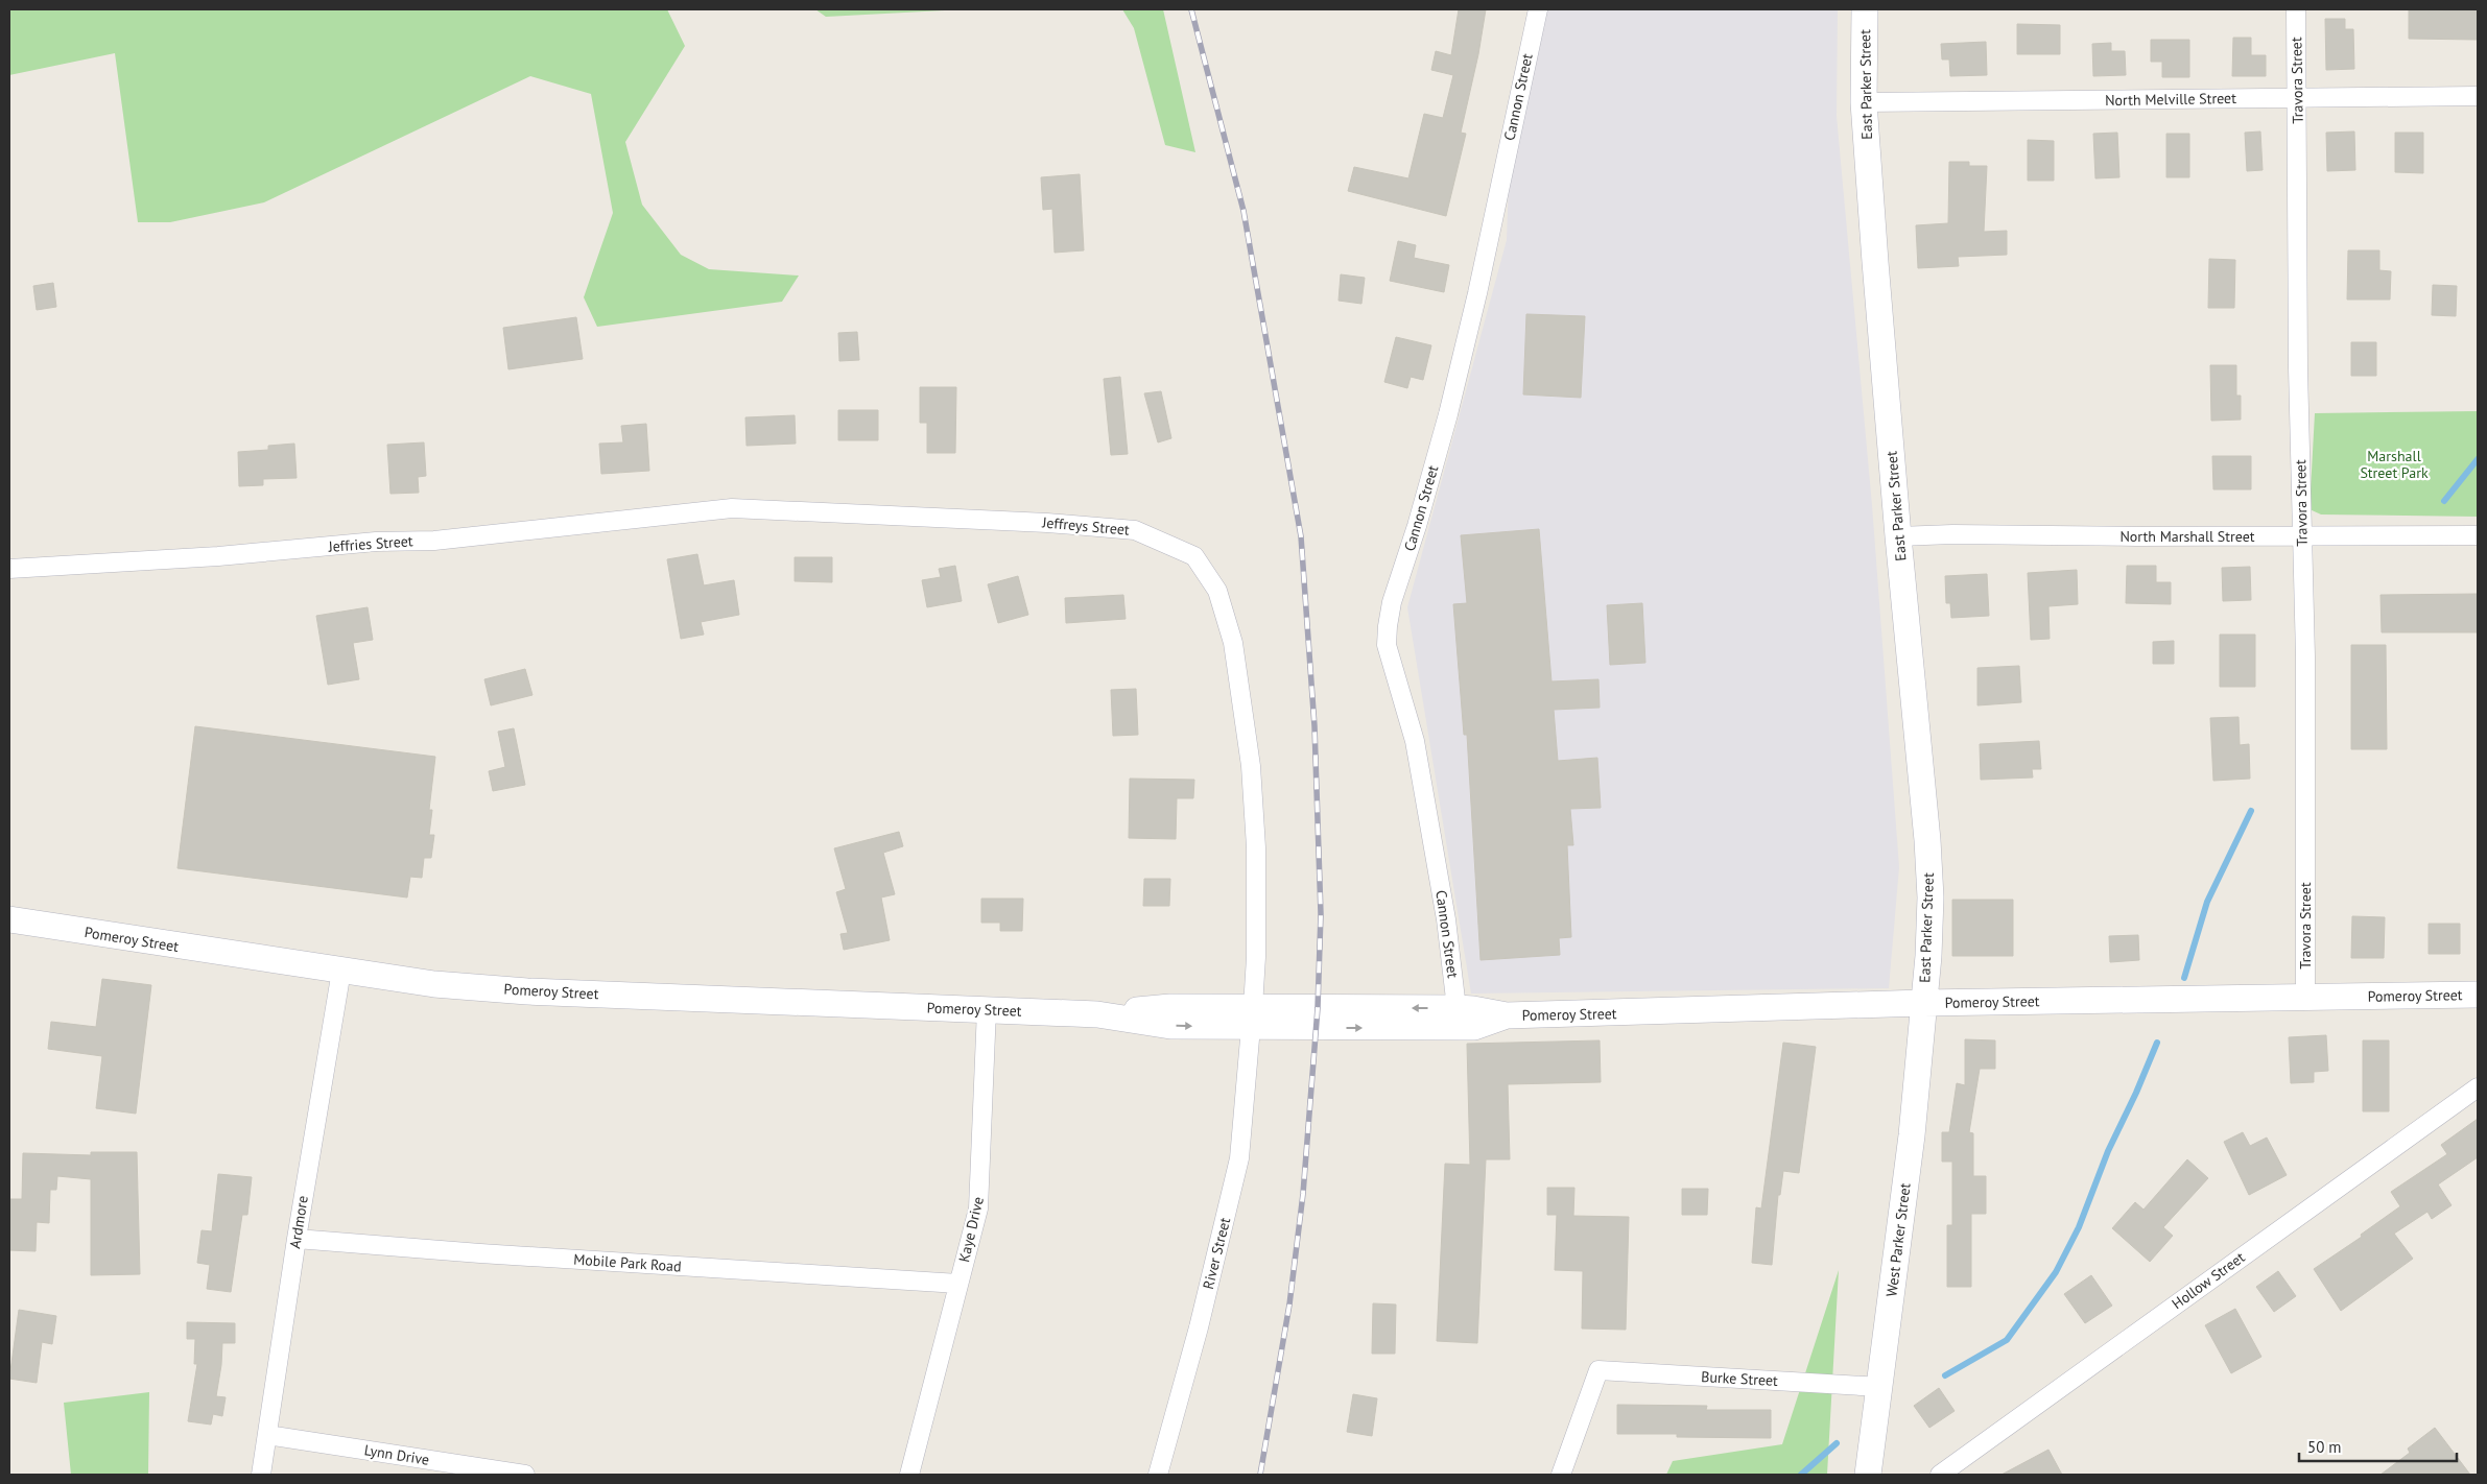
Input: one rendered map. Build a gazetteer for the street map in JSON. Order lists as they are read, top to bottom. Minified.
{"streets":{"street":["Travora Street","East Parker Street","Cannon Street","North Melville Street","Jeffreys Street","North Marshall Street","Jeffries Street","Pomeroy Street","Ardmore","Kaye Drive","West Parker Street","River Street","Mobile Park Road","Hollow Street","Burke Street","Lynn Drive"]},"crossings":[["Travora Street","North Melville Street"],["Travora Street","North Marshall Street"],["Travora Street","Pomeroy Street"],["East Parker Street","North Melville Street"],["East Parker Street","North Marshall Street"],["East Parker Street","Pomeroy Street"],["East Parker Street","West Parker Street"],["Cannon Street","Pomeroy Street"],["Jeffreys Street","Jeffries Street"],["Jeffreys Street","River Street"],["Pomeroy Street","Ardmore"],["Pomeroy Street","Kaye Drive"],["Pomeroy Street","West Parker Street"],["Pomeroy Street","River Street"],["Ardmore","Mobile Park Road"],["Ardmore","Lynn Drive"],["Kaye Drive","Mobile Park Road"],["West Parker Street","Burke Street"]],"parks":["Marshall Street Park"],"scale_bar":"50 m"}
